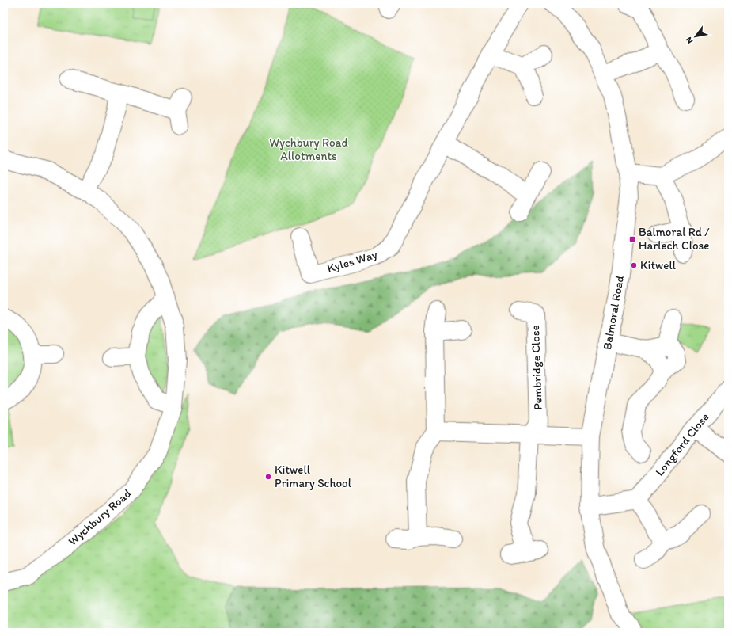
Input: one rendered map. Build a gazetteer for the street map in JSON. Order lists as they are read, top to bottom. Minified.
{"streets":{"street":["Kyles Way","Balmoral Road","Pembridge Close","Longford Close","Wychbury Road"]},"parks":["Wychbury Road Allotments"],"places":{"transit":["Balmoral Rd / Harlech Close"],"other":["Kitwell","Kitwell Primary School"]},"north":"bottom left"}
